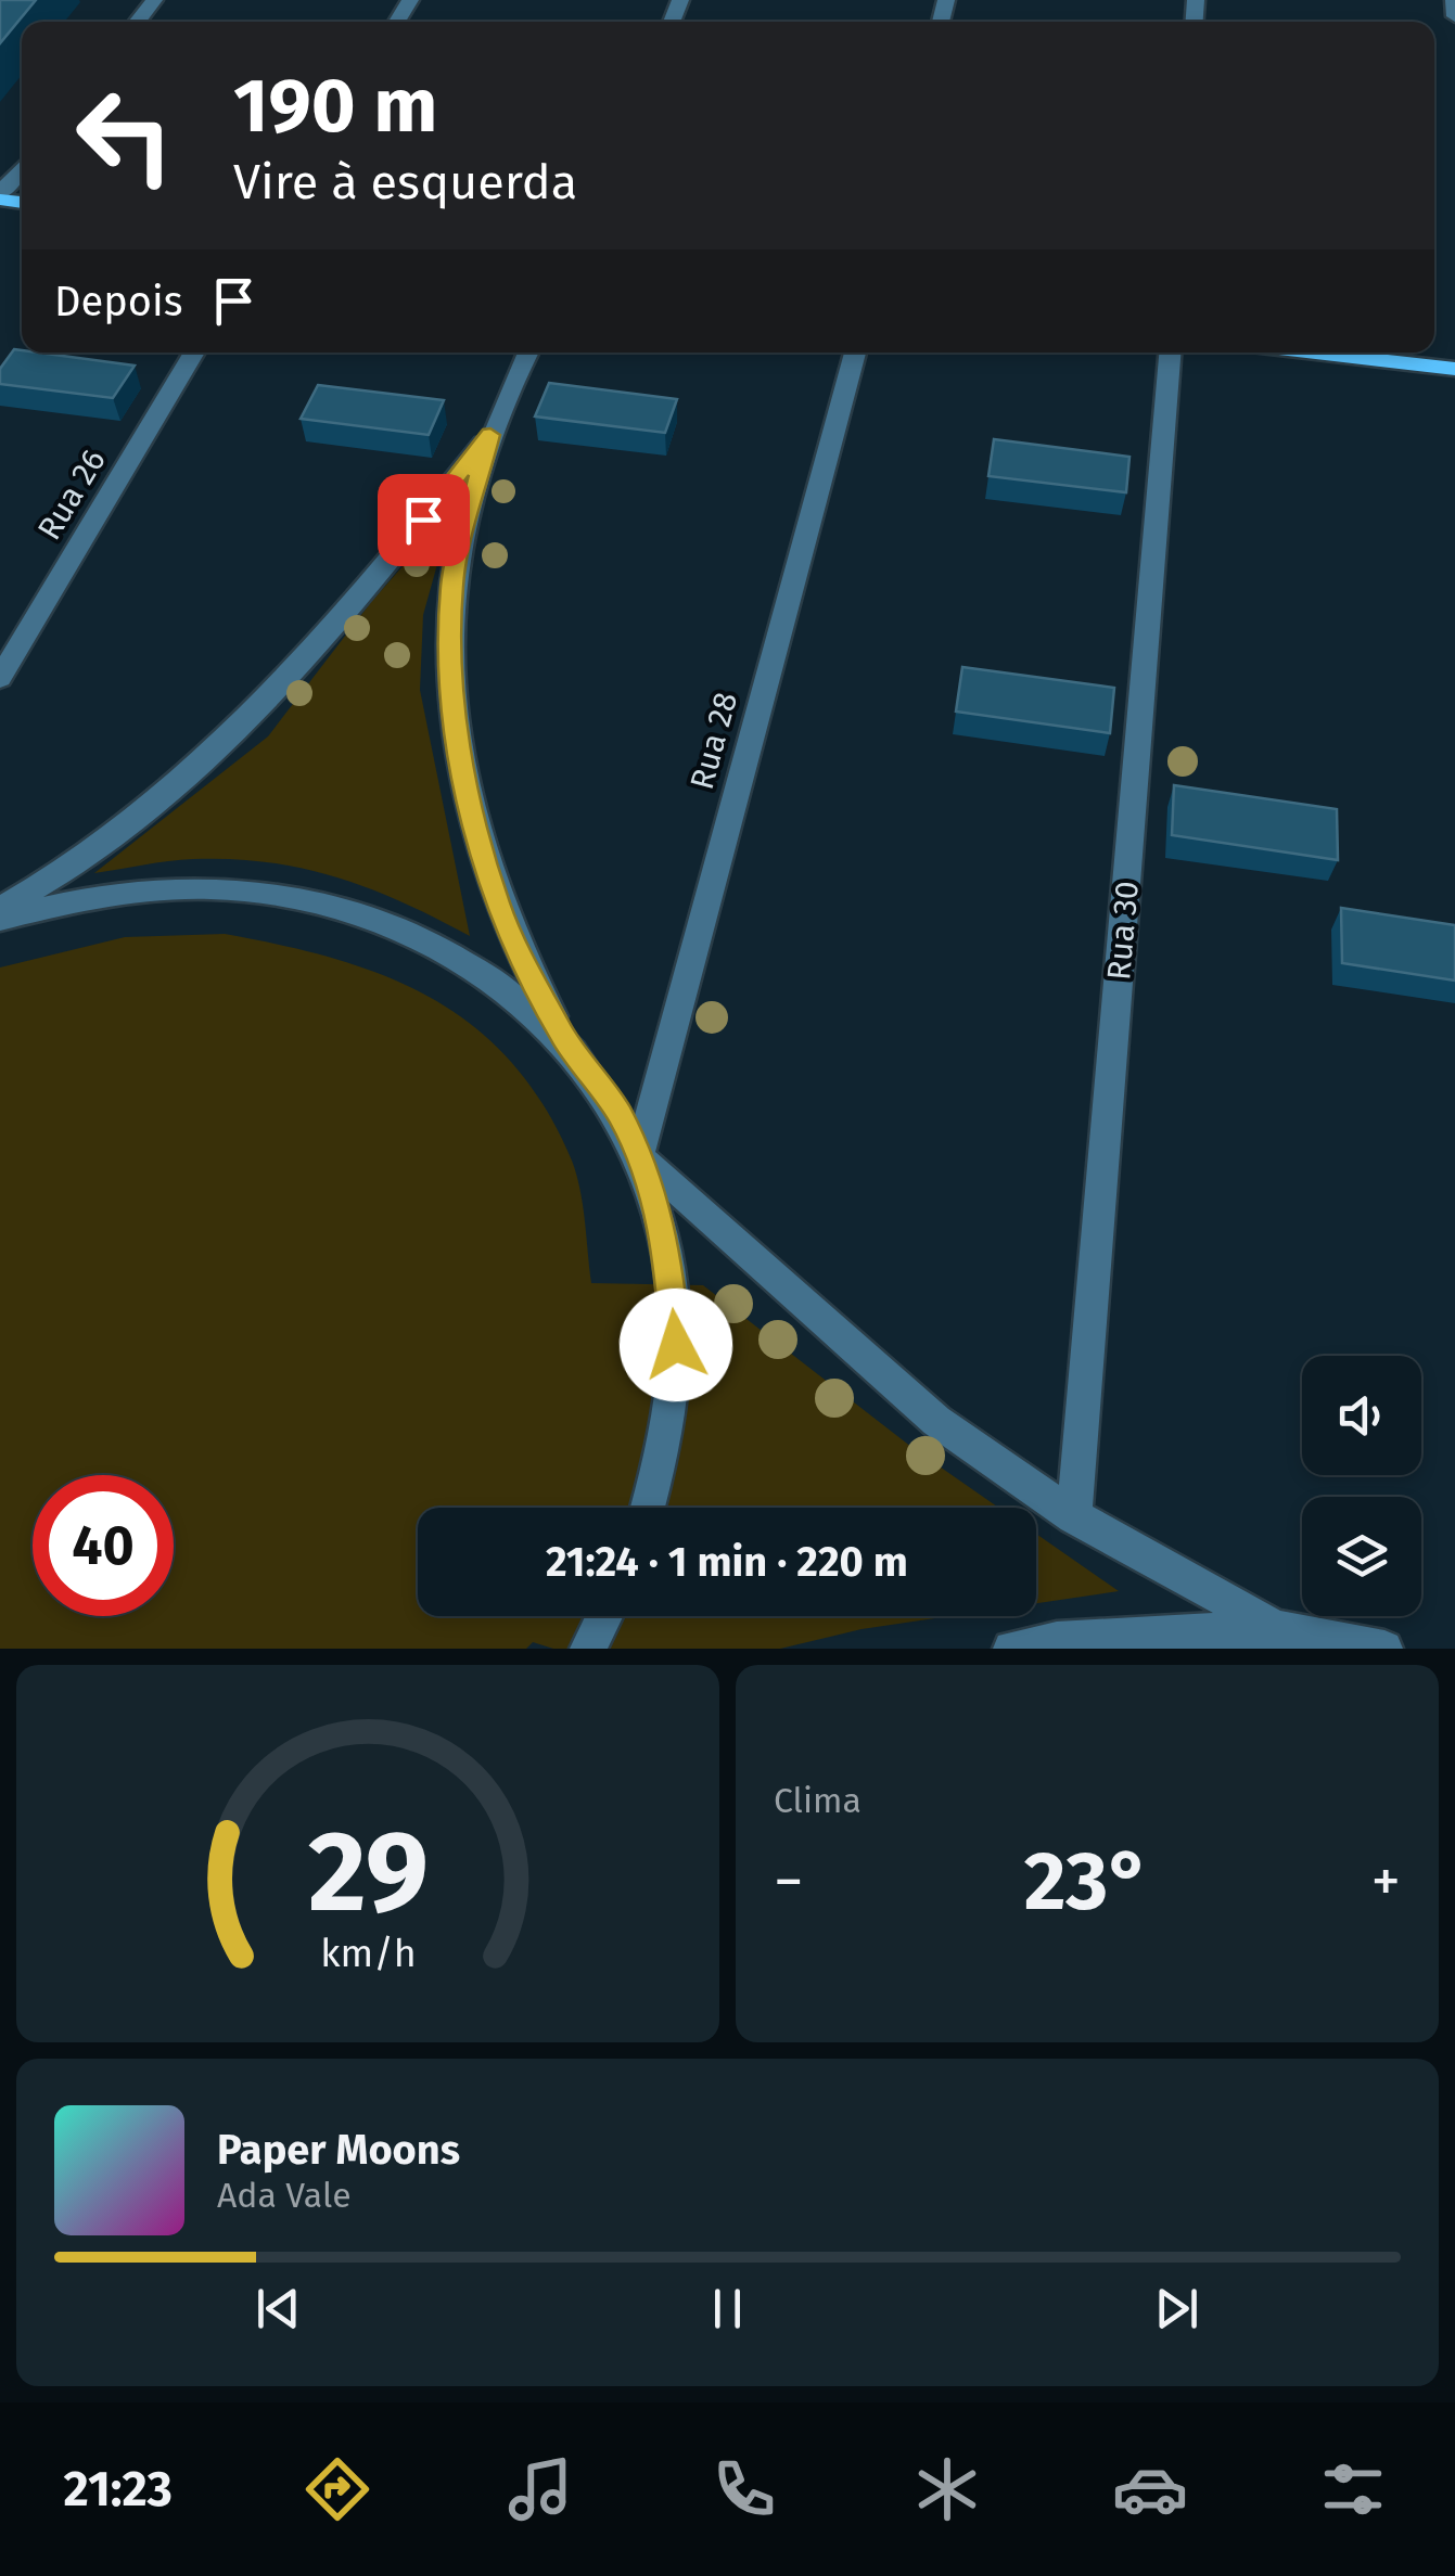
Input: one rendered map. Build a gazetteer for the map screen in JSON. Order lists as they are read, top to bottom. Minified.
{"streets":{"street":["Rua 26","Rua 28","Rua 30"]},"page":{"turn":["190 m","Vire à esquerda"],"then":"Depois","limit":"40","trip":"21:24 · 1 min · 220 m","tile":"Clima","heat":["−","23°","+"],"song":["Paper Moons","Ada Vale"],"tabs":"21:23","gauge":["29","km/h"]}}
